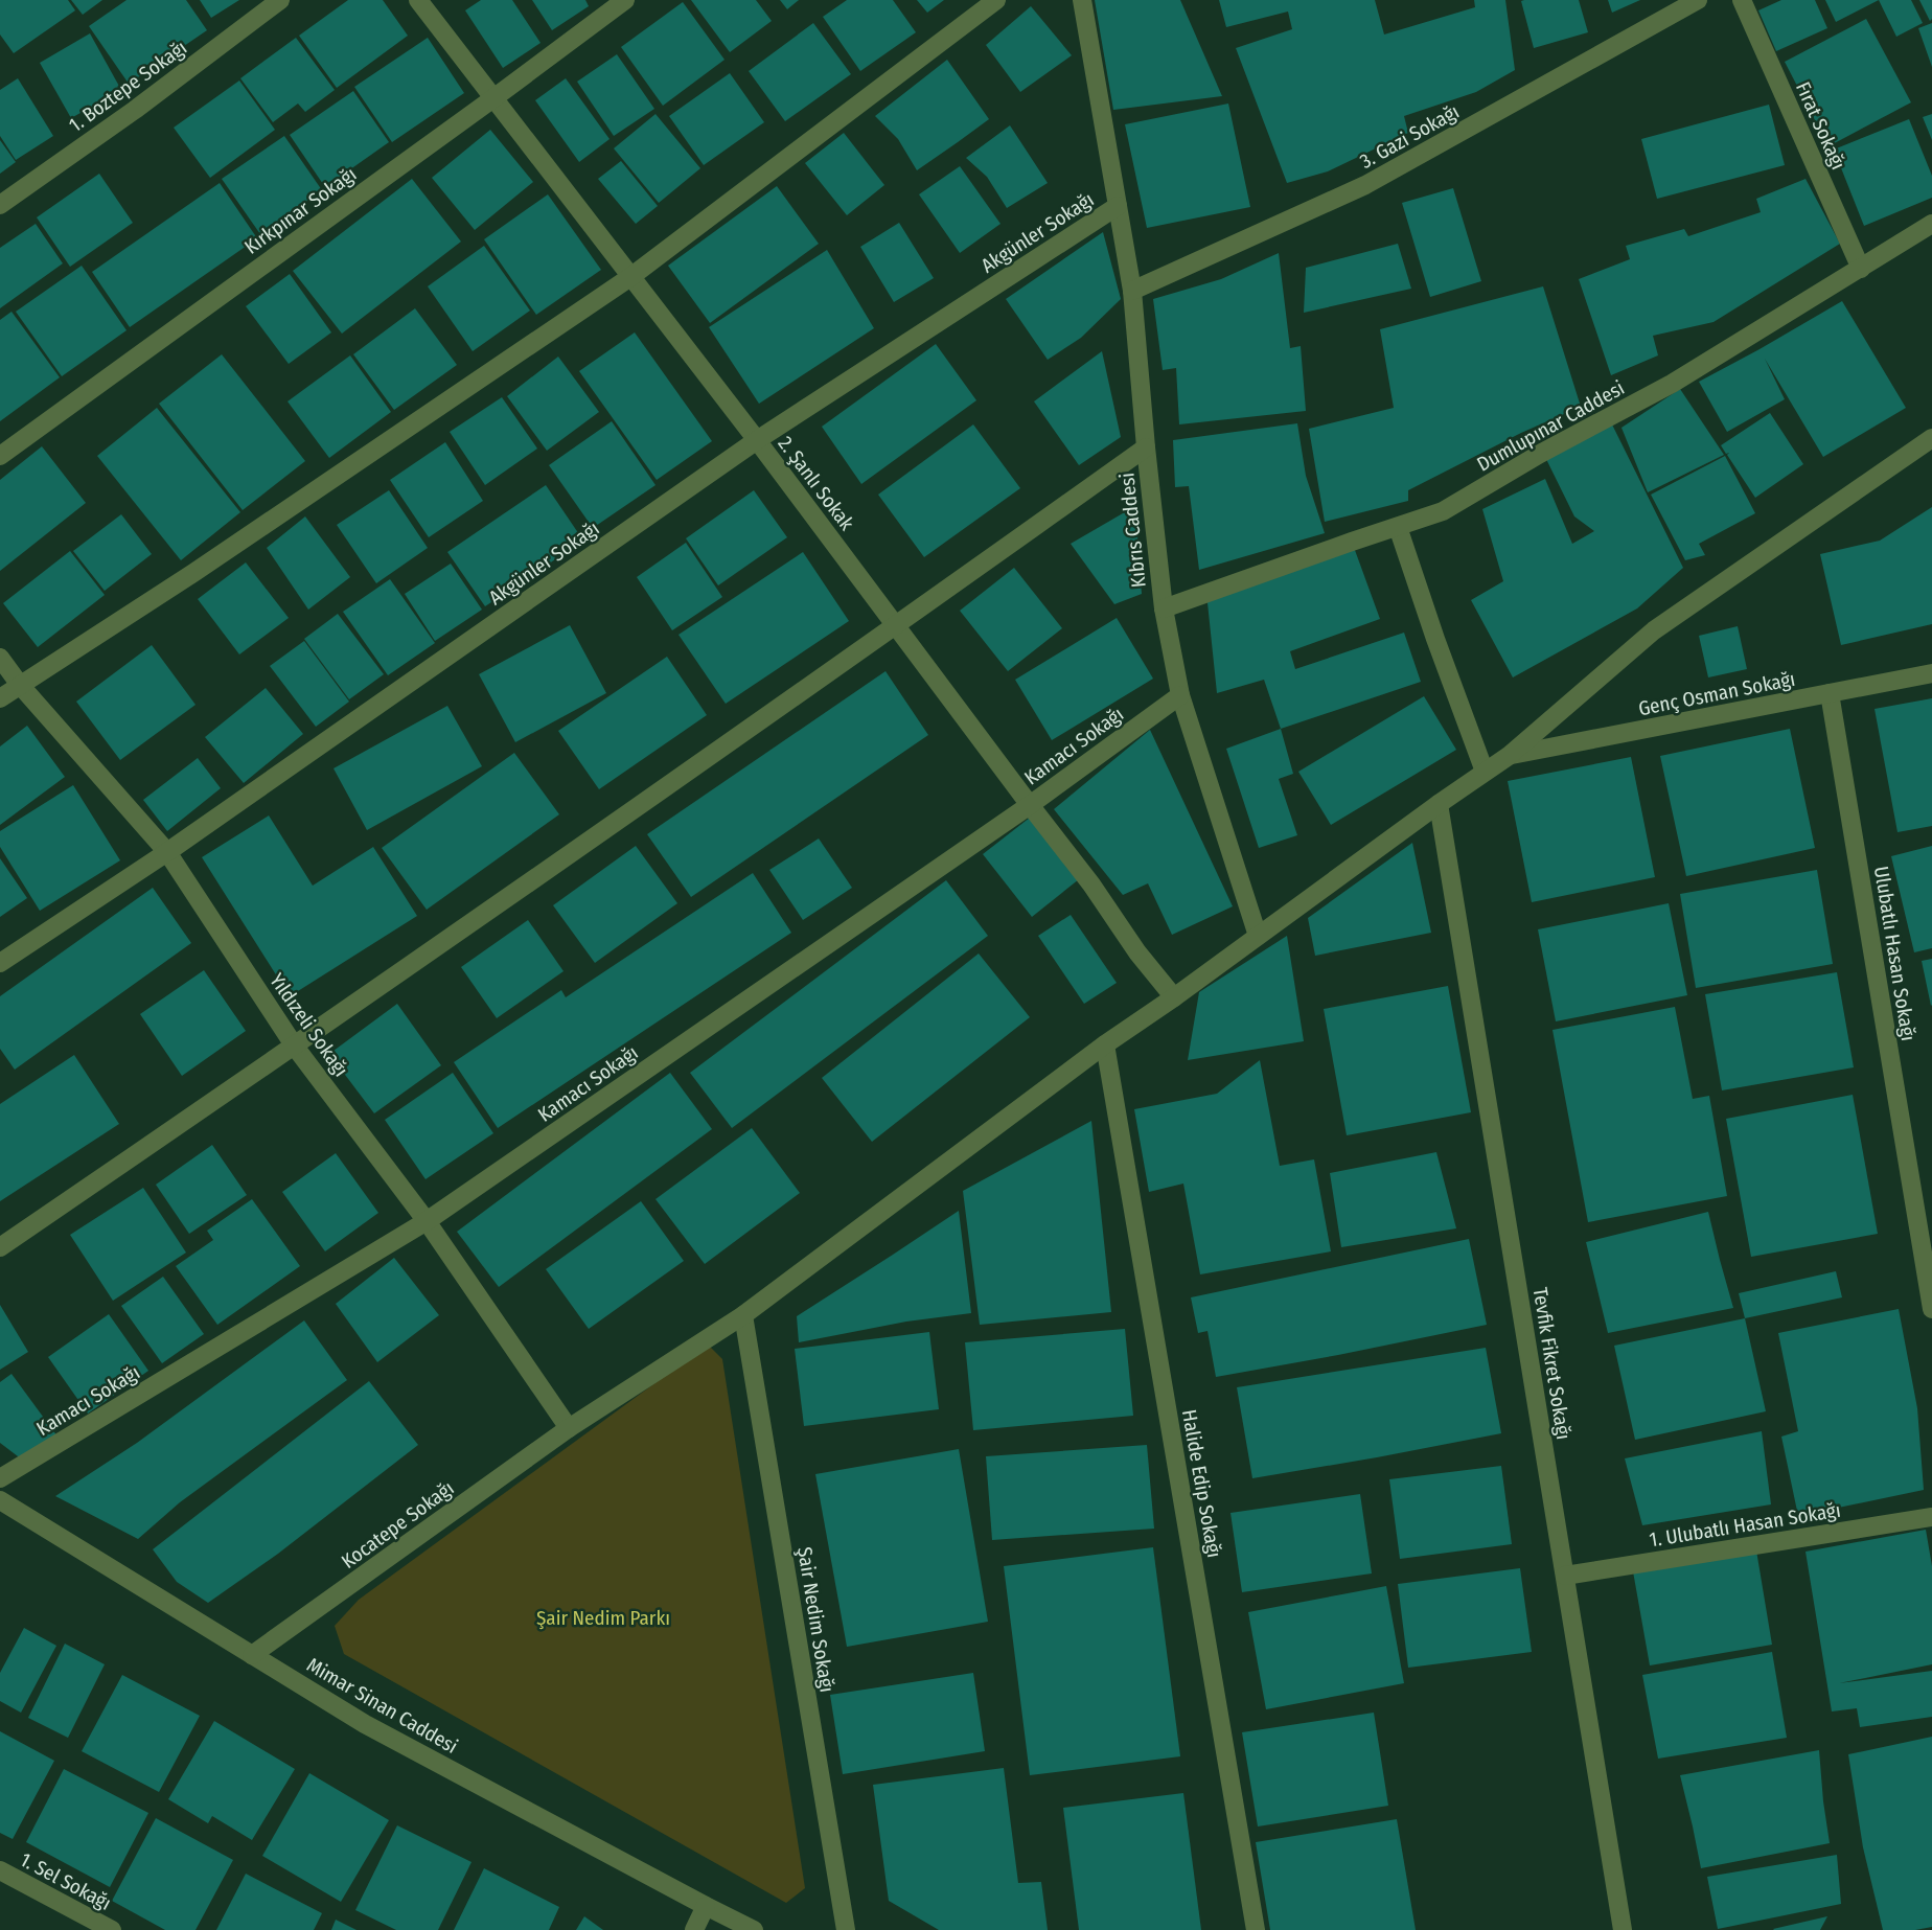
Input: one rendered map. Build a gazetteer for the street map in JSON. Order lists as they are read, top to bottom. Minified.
{"streets":{"street":["1. Boztepe Sokağı","Fırat Sokağı","3. Gazi Sokağı","Kırkpınar Sokağı","Akgünler Sokağı","Dumlupınar Caddesi","2. Şanlı Sokak","Kıbrıs Caddesi","Genç Osman Sokağı","Kamacı Sokağı","Ulubatlı Hasan Sokağı","Yıldızeli Sokağı","Tevfik Fikret Sokağı","Halide Edip Sokağı","Kocatepe Sokağı","1. Ulubatlı Hasan Sokağı","Şair Nedim Sokağı","Mimar Sinan Caddesi","1. Sel Sokağı"]},"crossings":[["Fırat Sokağı","Dumlupınar Caddesi"],["3. Gazi Sokağı","Kıbrıs Caddesi"],["Kırkpınar Sokağı","2. Şanlı Sokak"],["Akgünler Sokağı","2. Şanlı Sokak"],["Akgünler Sokağı","Kıbrıs Caddesi"],["Akgünler Sokağı","Yıldızeli Sokağı"],["Dumlupınar Caddesi","Kıbrıs Caddesi"],["2. Şanlı Sokak","Kamacı Sokağı"],["2. Şanlı Sokak","Kocatepe Sokağı"],["Kıbrıs Caddesi","Kamacı Sokağı"],["Kıbrıs Caddesi","Kocatepe Sokağı"],["Genç Osman Sokağı","Ulubatlı Hasan Sokağı"],["Genç Osman Sokağı","Kocatepe Sokağı"],["Kamacı Sokağı","Yıldızeli Sokağı"],["Yıldızeli Sokağı","Kocatepe Sokağı"],["Tevfik Fikret Sokağı","Kocatepe Sokağı"],["Tevfik Fikret Sokağı","1. Ulubatlı Hasan Sokağı"],["Halide Edip Sokağı","Kocatepe Sokağı"],["Kocatepe Sokağı","Şair Nedim Sokağı"],["Kocatepe Sokağı","Mimar Sinan Caddesi"]],"parks":["Şair Nedim Parkı"]}
